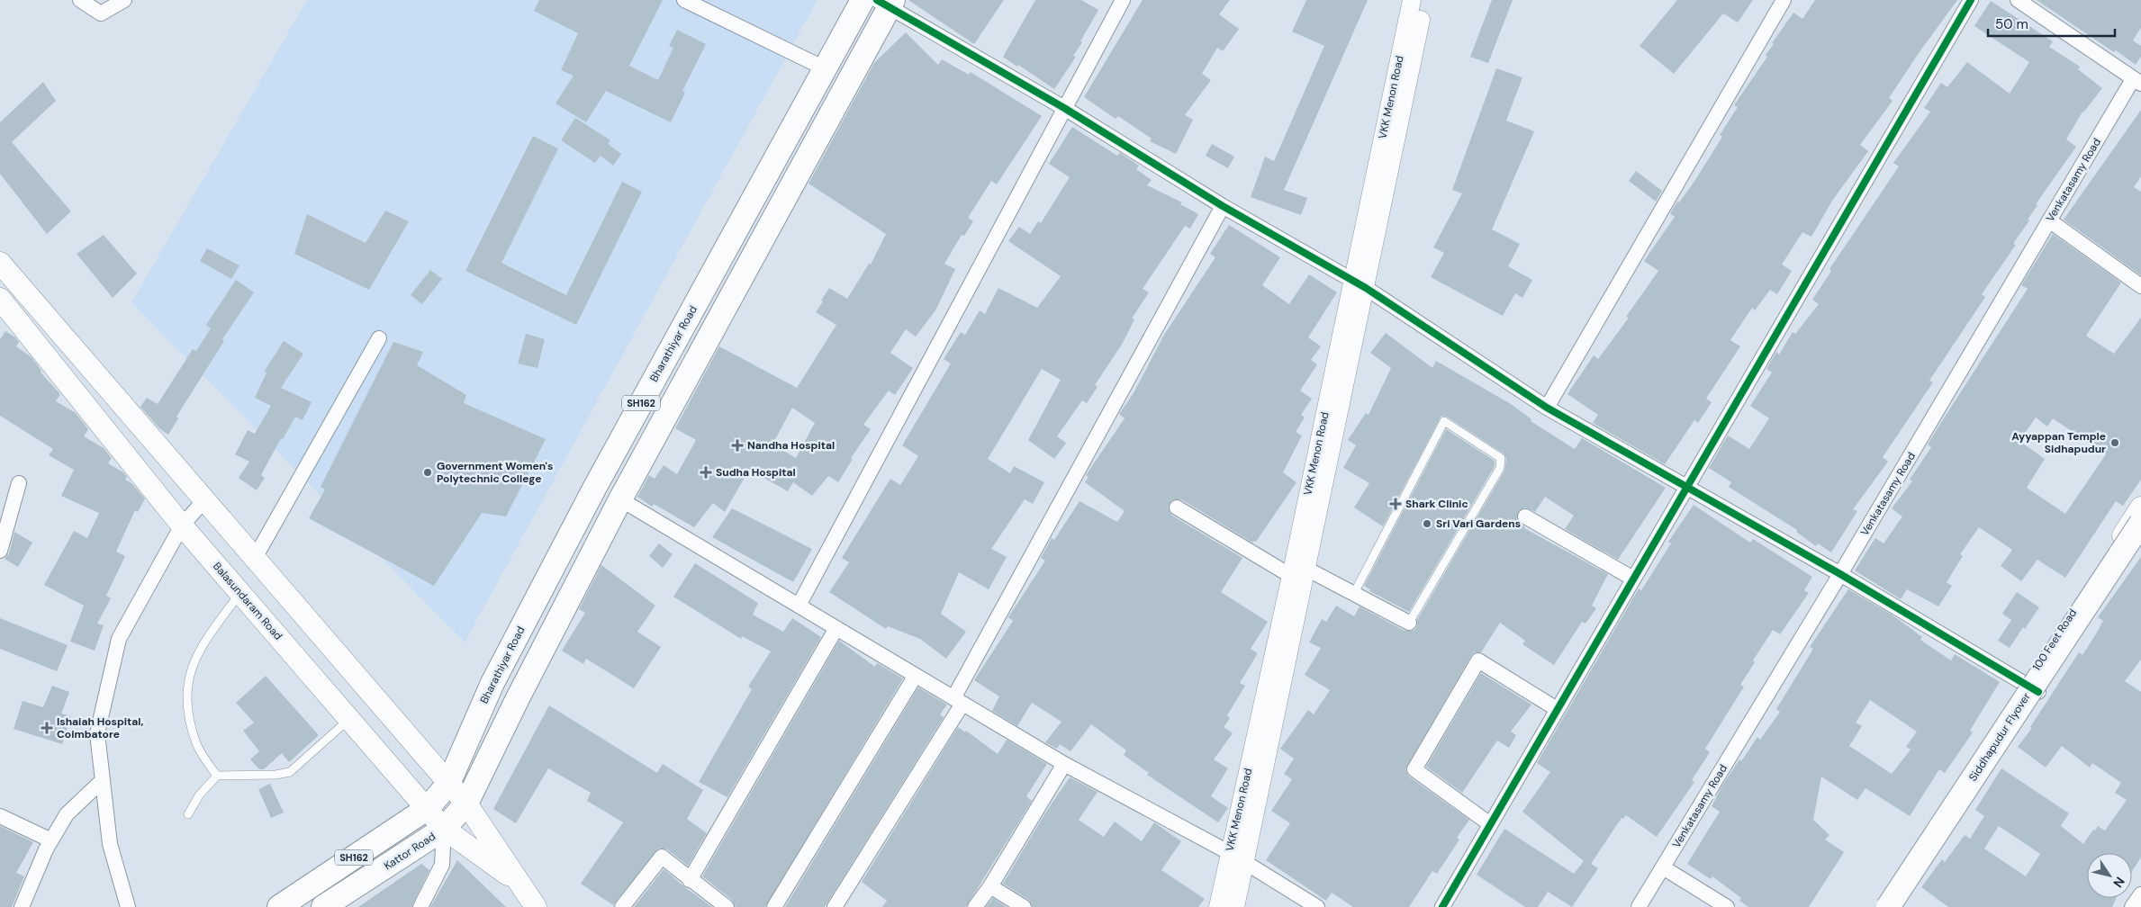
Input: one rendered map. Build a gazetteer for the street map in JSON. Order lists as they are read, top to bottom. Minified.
{"streets":{"main road":["Bharathiyar Road","SH162","Balasundaram Road","100 Feet Road","Siddhapudur Flyover","Kattor Road"],"street":["VKK Menon Road","Venkatasamy Road"]},"crossings":[["Bharathiyar Road","SH162"],["Bharathiyar Road","Balasundaram Road"],["SH162","Balasundaram Road"],["SH162","Kattor Road"],["Balasundaram Road","Kattor Road"]],"places":{"other":["Ayyappan Temple Sidhapudur","Government Women's Polytechnic College","Sri Vari Gardens"],"health":["Nandha Hospital","Sudha Hospital","Shark Clinic","Ishaiah Hospital, Coimbatore"]},"scale_bar":"50 m","north":"bottom right"}
